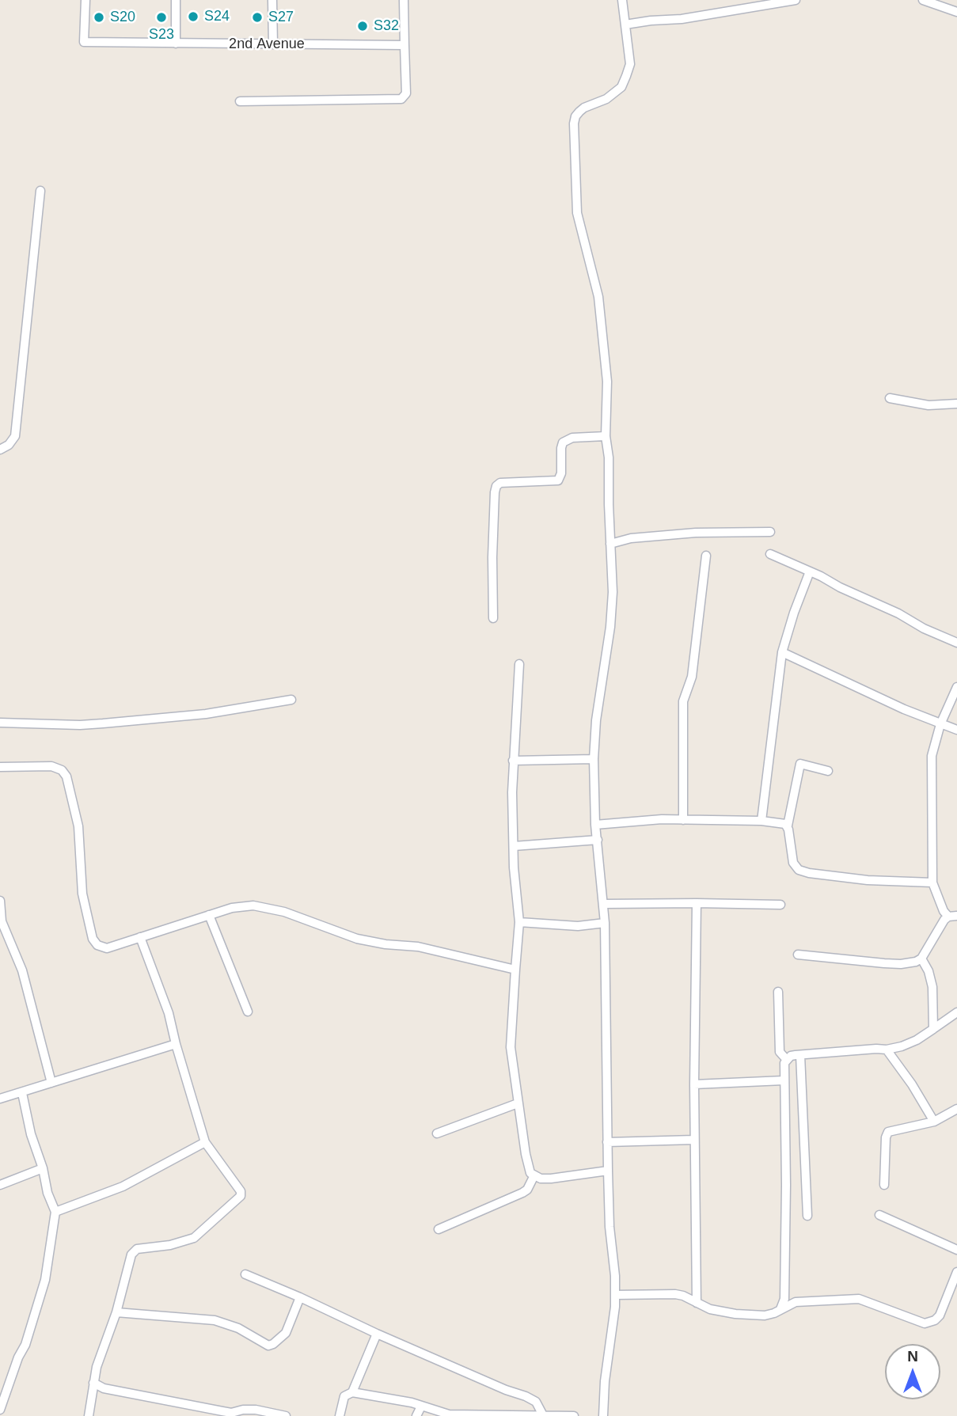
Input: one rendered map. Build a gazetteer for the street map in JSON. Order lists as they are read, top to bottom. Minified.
{"streets":{"street":["2nd Avenue"]},"places":["S24","S20","S23","S27","S32"],"north":"top"}
